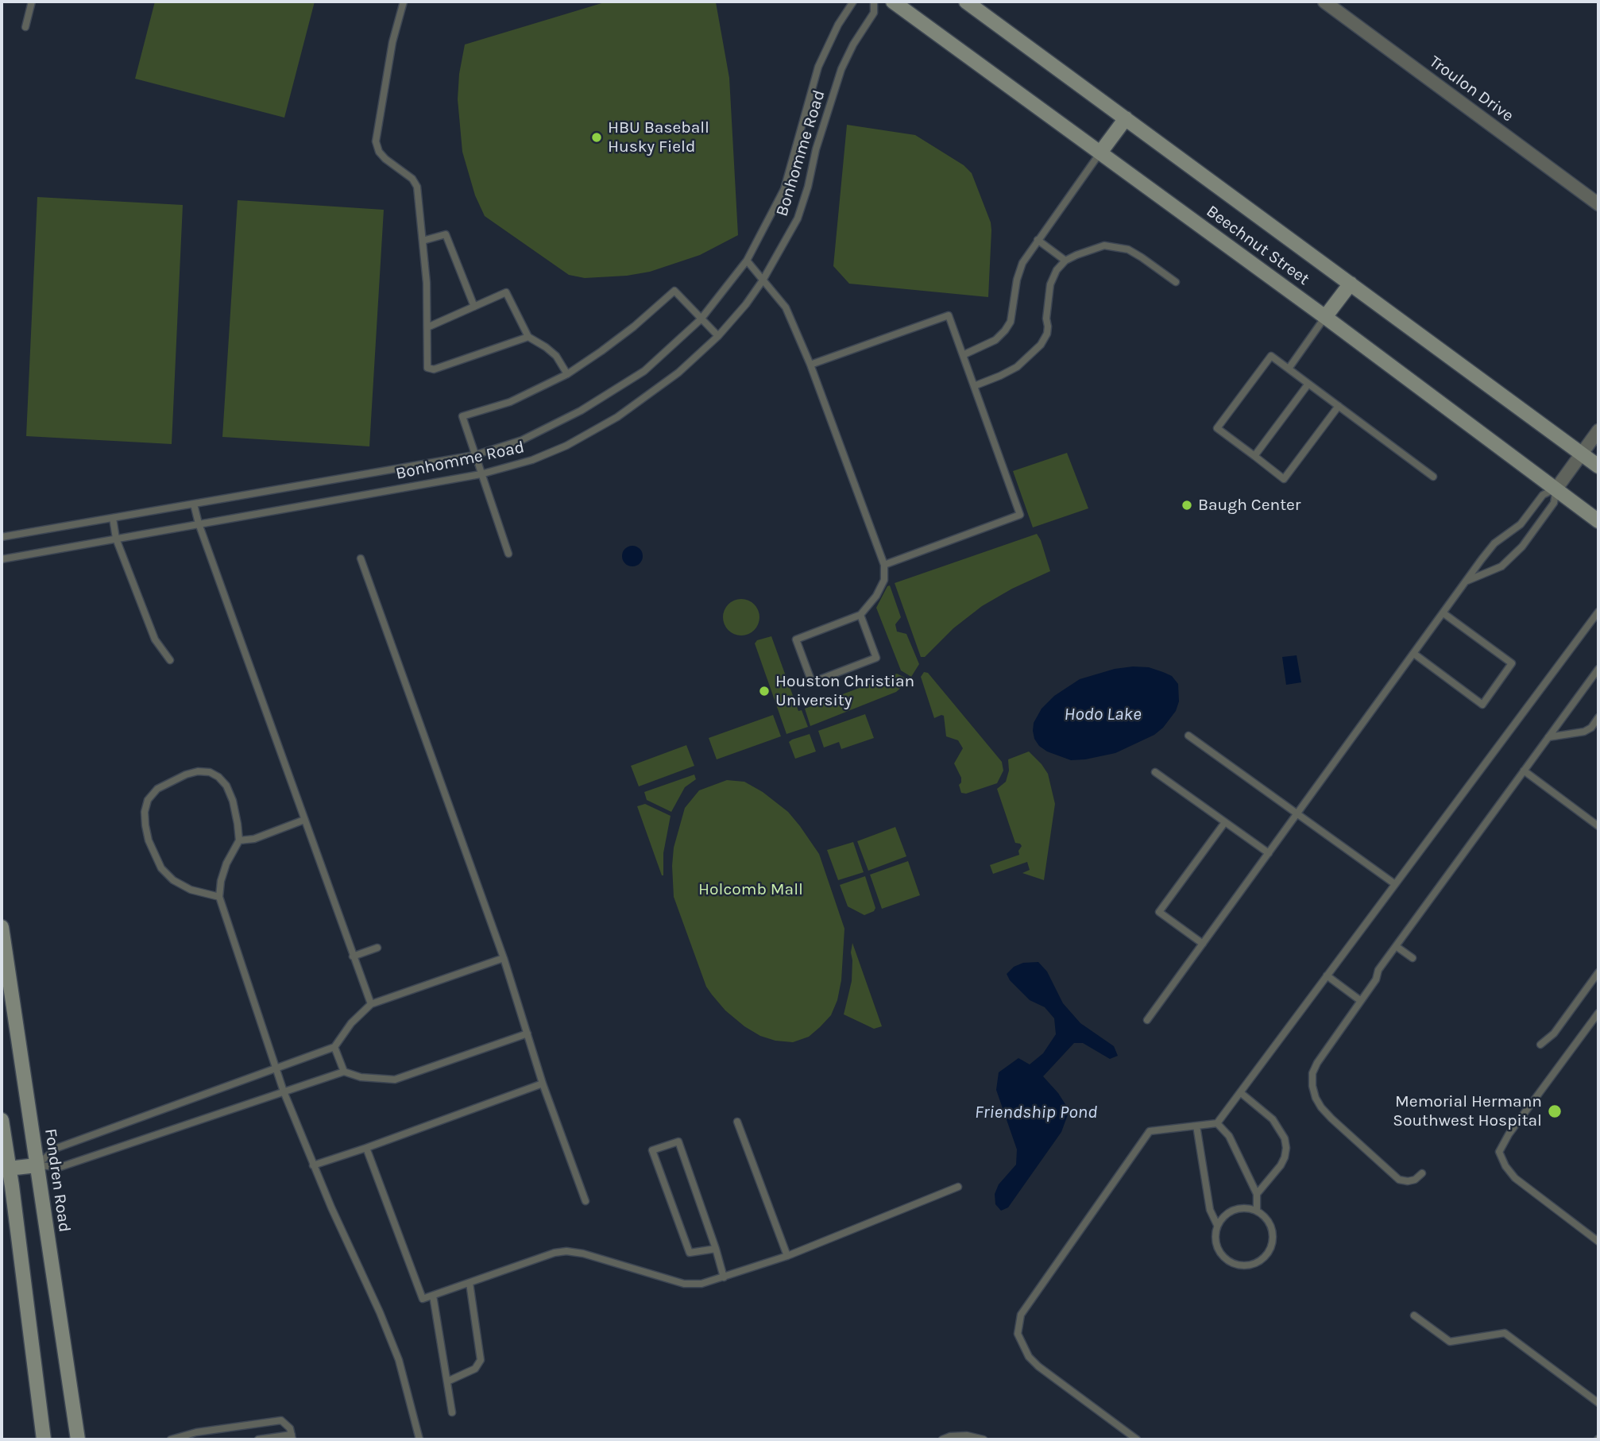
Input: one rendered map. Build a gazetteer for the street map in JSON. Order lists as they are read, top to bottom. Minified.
{"streets":{"main road":["Beechnut Street","Fondren Road"],"street":["Troulon Drive"],"lane":["Bonhomme Road"]},"water":["Hodo Lake","Friendship Pond"],"parks":["Holcomb Mall"],"places":["HBU Baseball Husky Field","Baugh Center","Houston Christian University","Memorial Hermann Southwest Hospital"]}
